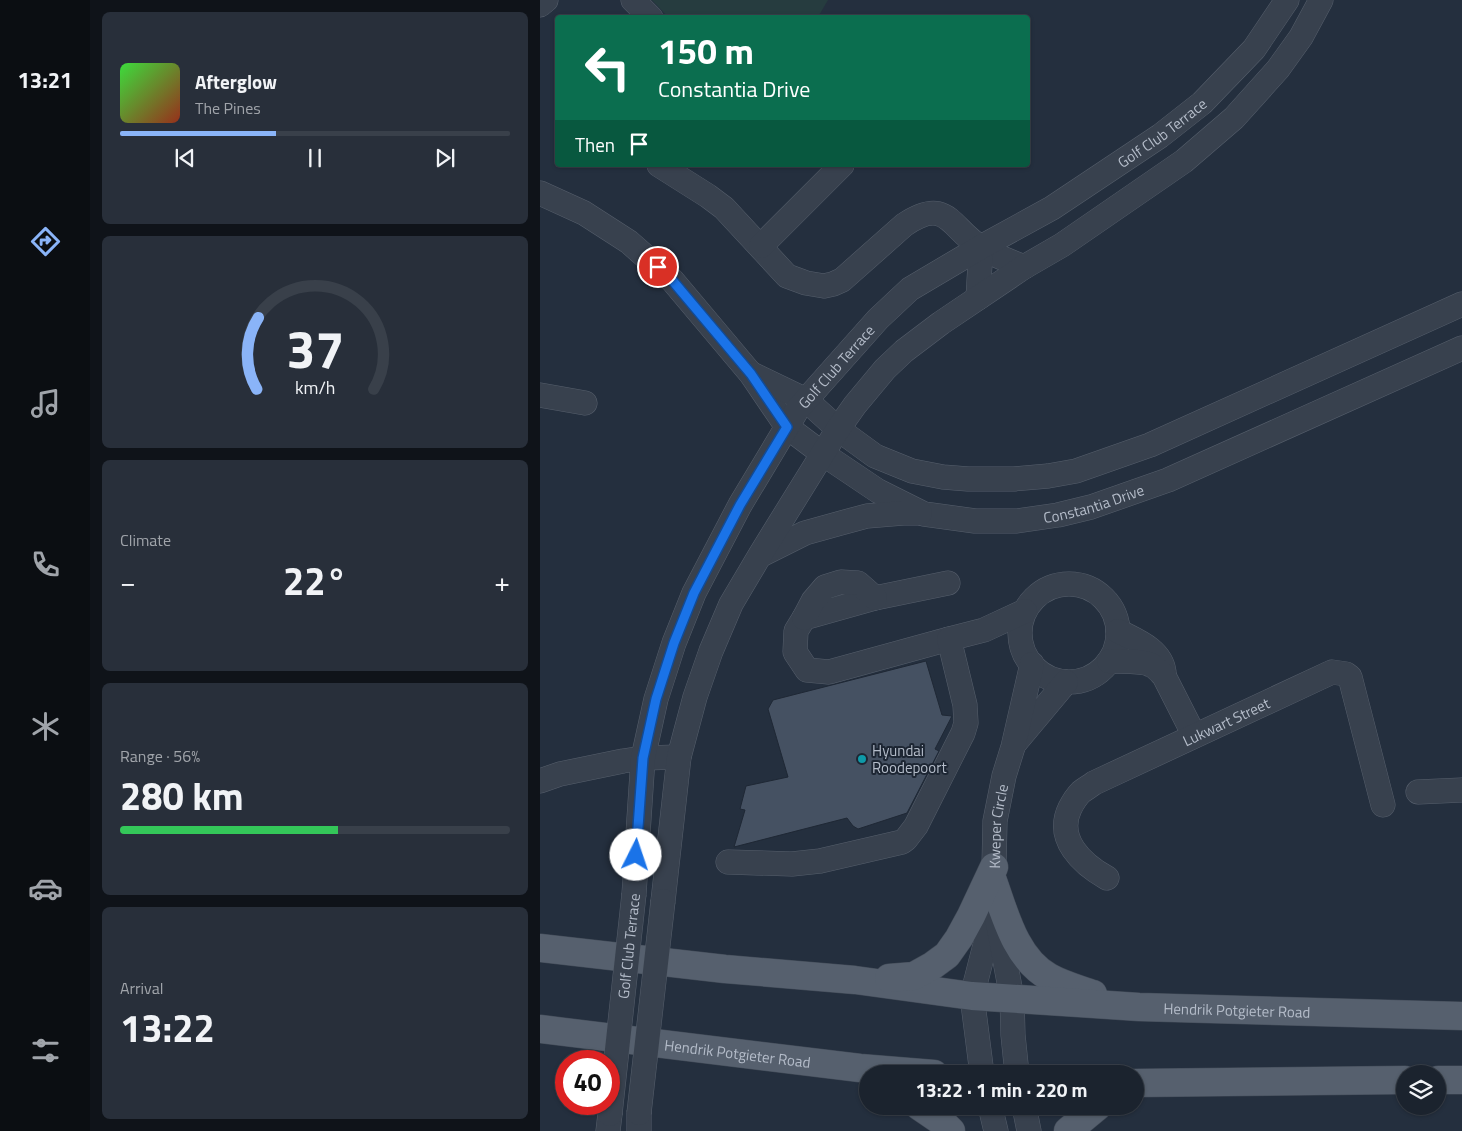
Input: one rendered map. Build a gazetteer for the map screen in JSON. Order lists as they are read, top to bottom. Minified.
{"streets":{"main road":["Hendrik Potgieter Road"],"street":["Golf Club Terrace","Constantia Drive","Lukwart Street","Kweper Circle"]},"crossings":[["Golf Club Terrace","Constantia Drive"],["Kweper Circle","Hendrik Potgieter Road"]],"places":["Hyundai Roodepoort"],"page":{"tabs":"13:21","turn":["150 m","Constantia Drive"],"song":["Afterglow","The Pines"],"then":"Then","tile":["Climate",["Range · 56%","280 km"],["Arrival","13:22"]],"heat":["−","22°","+"],"limit":"40","trip":"13:22 · 1 min · 220 m","gauge":["37","km/h"]}}
